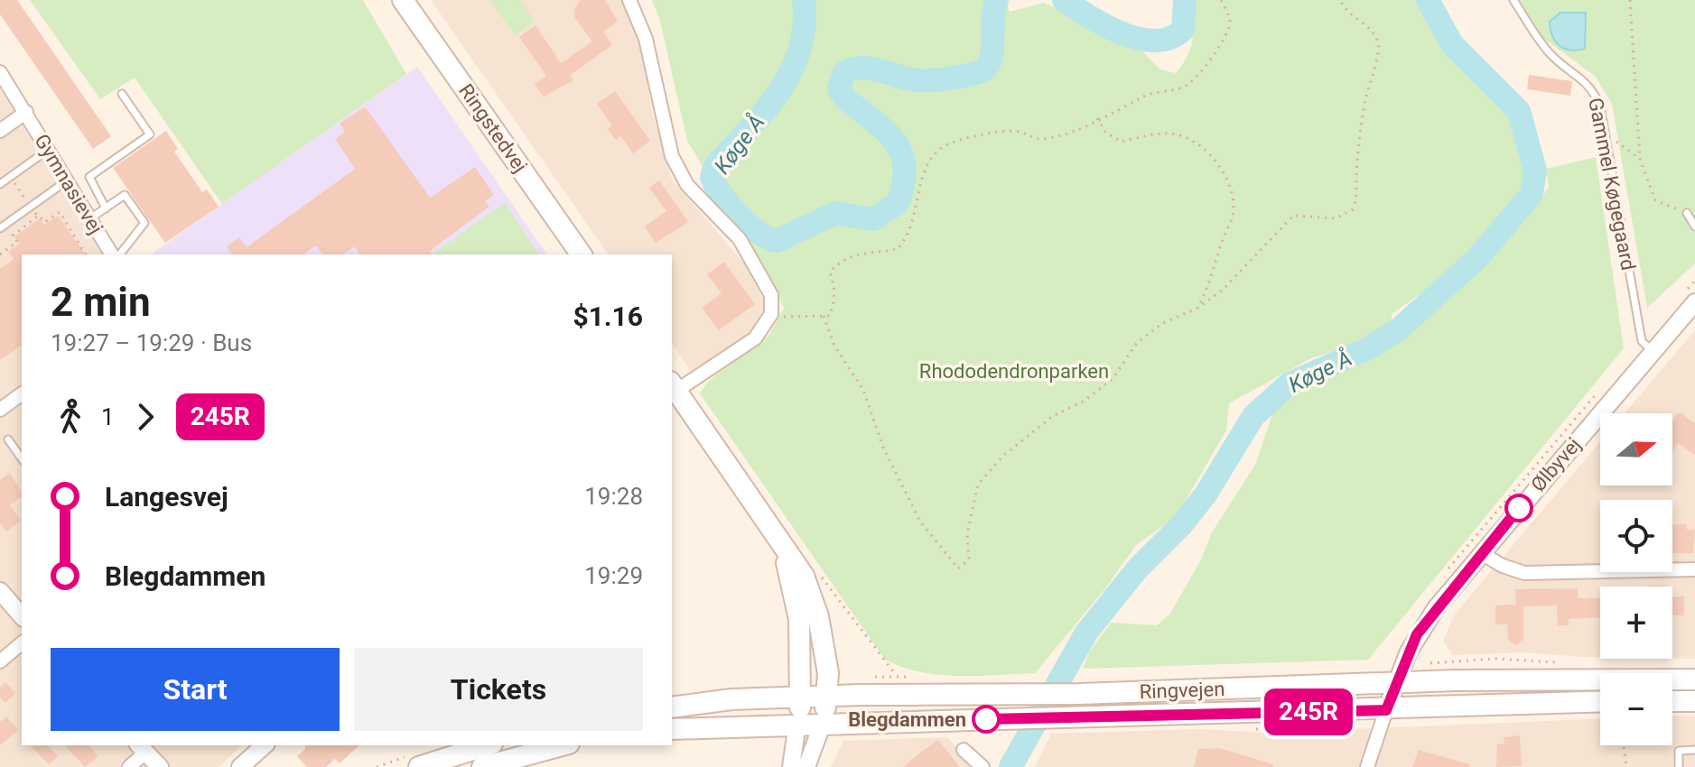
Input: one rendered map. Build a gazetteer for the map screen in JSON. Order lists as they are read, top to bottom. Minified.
{"streets":{"main road":["Ringstedvej","Ringvejen"],"street":["Gymnasievej","Ølbyvej"],"lane":["Gammel Køgegaard"]},"crossings":[["Gammel Køgegaard","Ølbyvej"],["Ølbyvej","Ringvejen"]],"water":["Køge Å"],"parks":["Rhododendronparken"],"places":["Blegdammen"],"lines":["bus line 245R"],"north":"right","page":{"on_map":"245R","heading":["2 min","19:27 – 19:29 · Bus","$1.16"],"legs":["1","245R"],"map_buttons":["+","−"],"list":[{"name":"Langesvej","value":"19:28"},{"name":"Blegdammen","value":"19:29"}],"buttons":["Start","Tickets"]}}
